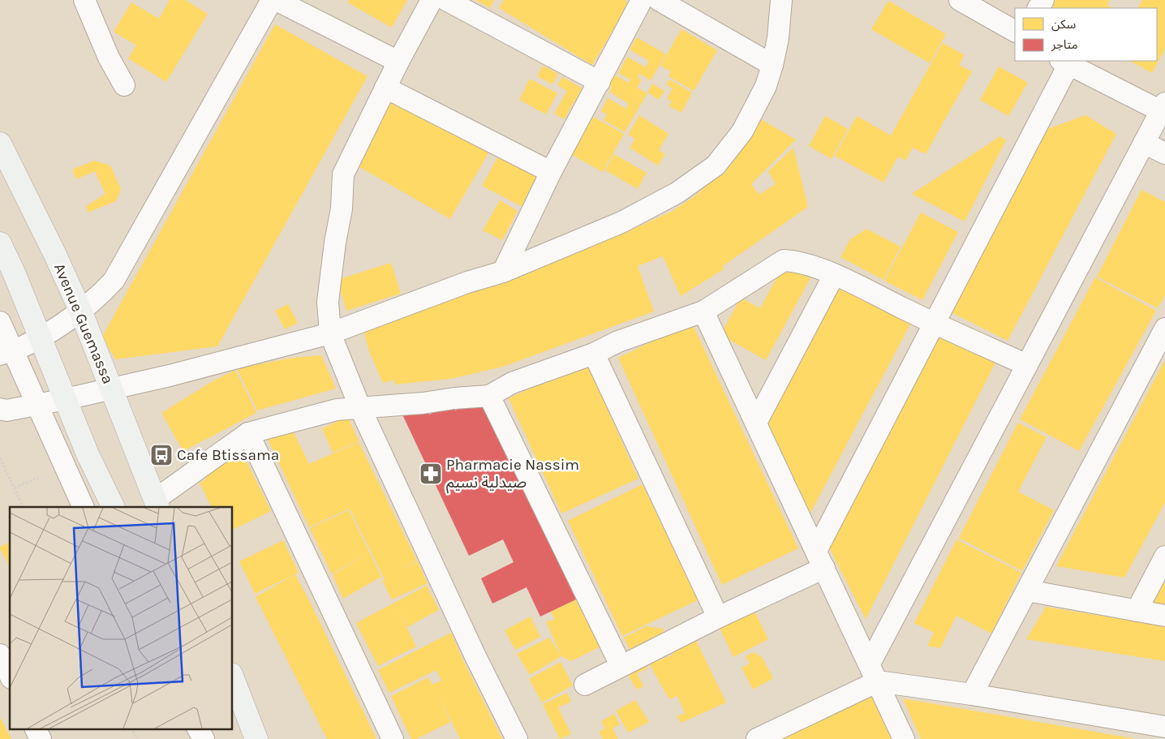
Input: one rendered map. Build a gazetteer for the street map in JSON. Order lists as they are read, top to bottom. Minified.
{"streets":{"main road":["Avenue Guemassa"]},"places":{"bus stop":["Cafe Btissama"],"pharmacy":["Pharmacie Nassim صيدلية نسيم"]},"legend":["سكن","متاجر"]}
